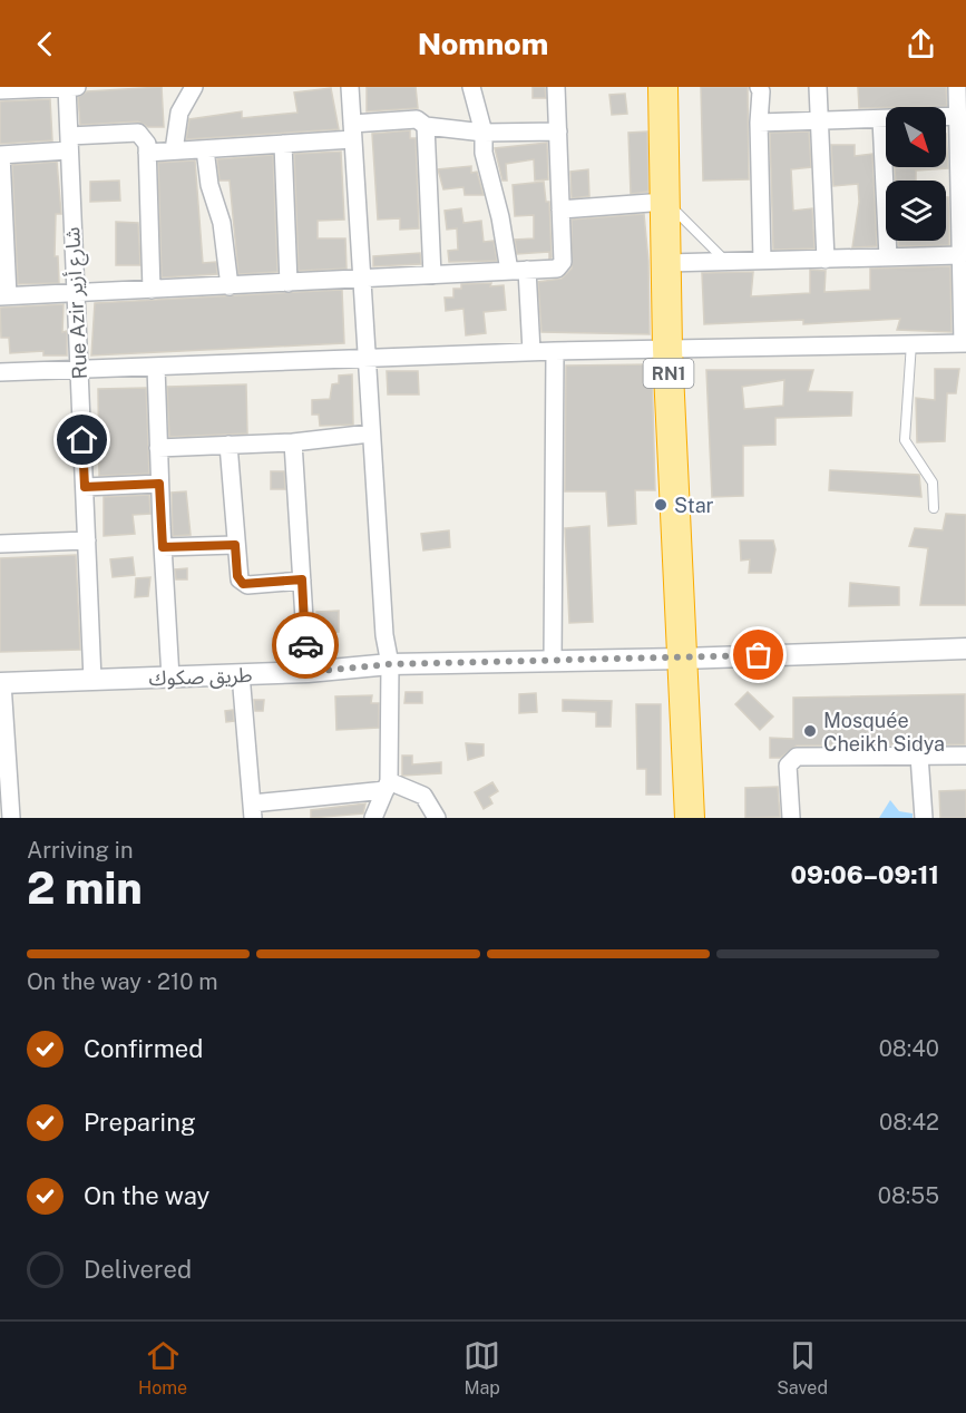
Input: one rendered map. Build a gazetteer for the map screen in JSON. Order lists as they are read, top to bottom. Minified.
{"streets":{"highway":["RN1"],"street":["Rue Azir شارع أزير","طريق صكوك"]},"crossings":[["Rue Azir شارع أزير","طريق صكوك"],["RN1","طريق صكوك"]],"places":["Star","Mosquée Cheikh Sidya"],"north":"bottom right","page":{"header":"Nomnom","heading":["2 min","Arriving in","09:06–09:11"],"bar":"On the way · 210 m","list":[["Confirmed","08:40"],["Preparing","08:42"],["On the way","08:55"],"Delivered"],"tabs":["Home","Map","Saved"]}}
